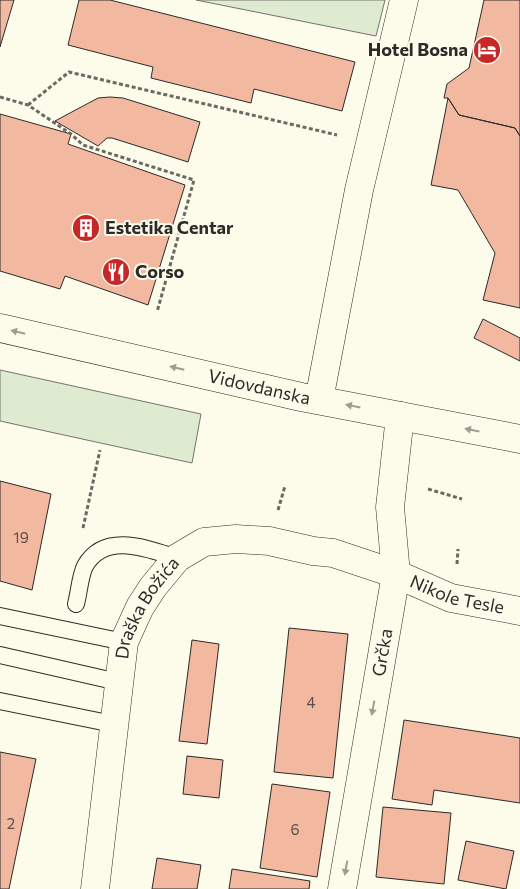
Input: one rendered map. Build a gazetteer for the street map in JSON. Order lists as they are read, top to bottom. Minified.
{"streets":{"street":["Vidovdanska","Nikole Tesle","Draška Božića","Grčka"]},"crossings":[["Vidovdanska","Grčka"],["Nikole Tesle","Draška Božića"],["Nikole Tesle","Grčka"],["Draška Božića","Grčka"]],"one_way":["Vidovdanska","Grčka"],"places":{"hotel":["Hotel Bosna"],"building":["Estetika Centar"],"restaurant":["Corso"]},"house_numbers":["19","4","2","6"]}
